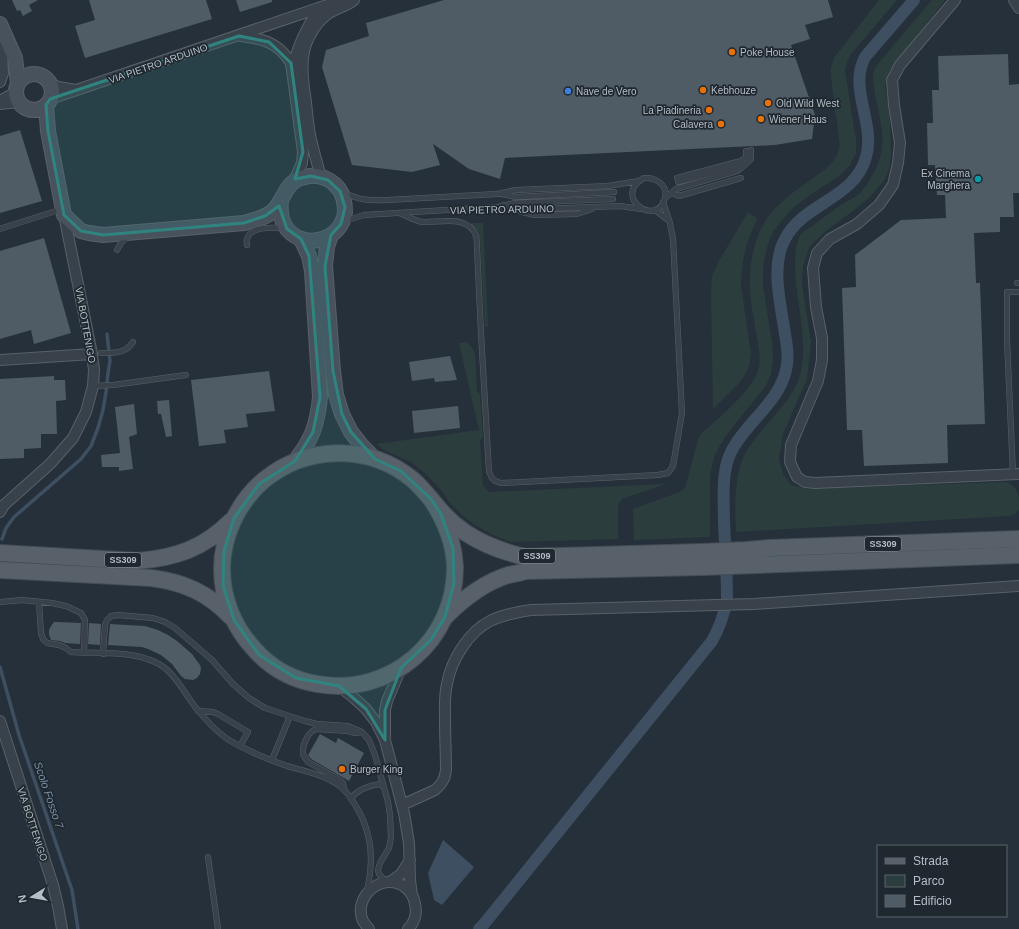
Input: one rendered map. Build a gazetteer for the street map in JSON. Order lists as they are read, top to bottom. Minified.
{"streets":{"main road":["SS309"],"street":["VIA PIETRO ARDUINO","VIA BOTTENIGO"]},"crossings":[["VIA PIETRO ARDUINO","VIA BOTTENIGO"]],"water":["Scolo Fosso 7"],"places":["Poke House","Kebhouze","Nave de Vero","Old Wild West","La Piadineria","Wiener Haus","Calavera","Ex Cinema Marghera","Burger King"],"legend":["Strada","Parco","Edificio"],"north":"left"}
